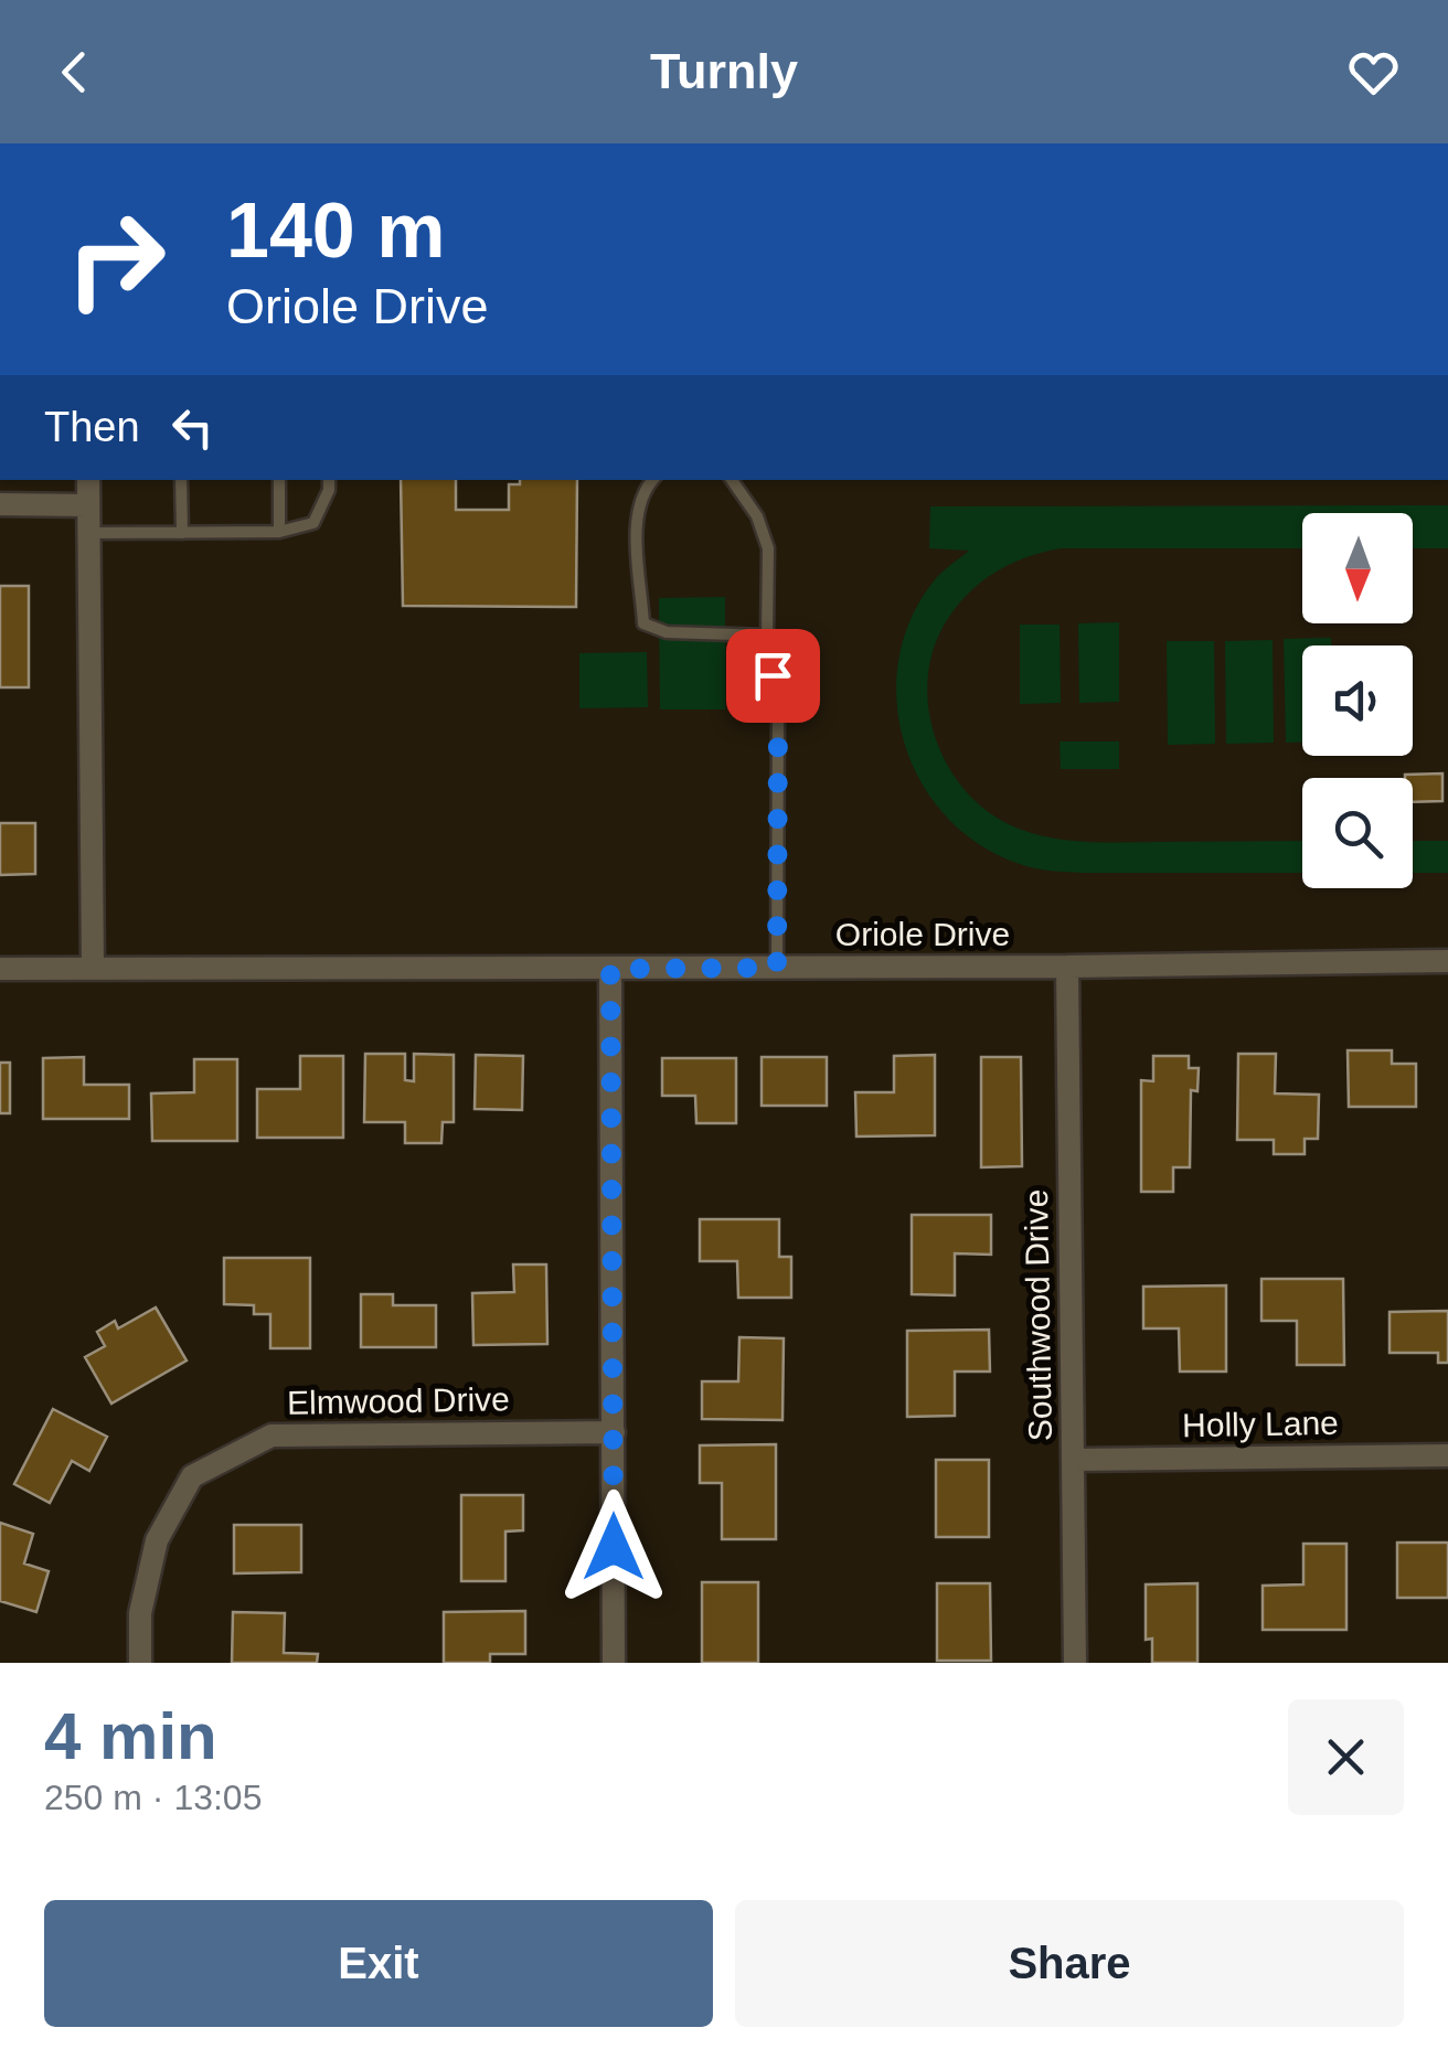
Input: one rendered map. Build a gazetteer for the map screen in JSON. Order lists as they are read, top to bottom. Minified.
{"streets":{"street":["Oriole Drive","Southwood Drive","Elmwood Drive","Holly Lane"]},"crossings":[["Oriole Drive","Southwood Drive"],["Southwood Drive","Holly Lane"]],"north":"bottom","page":{"header":"Turnly","turn":["140 m","Oriole Drive"],"then":"Then","heading":["4 min","250 m · 13:05"],"buttons":["Exit","Share"]}}
